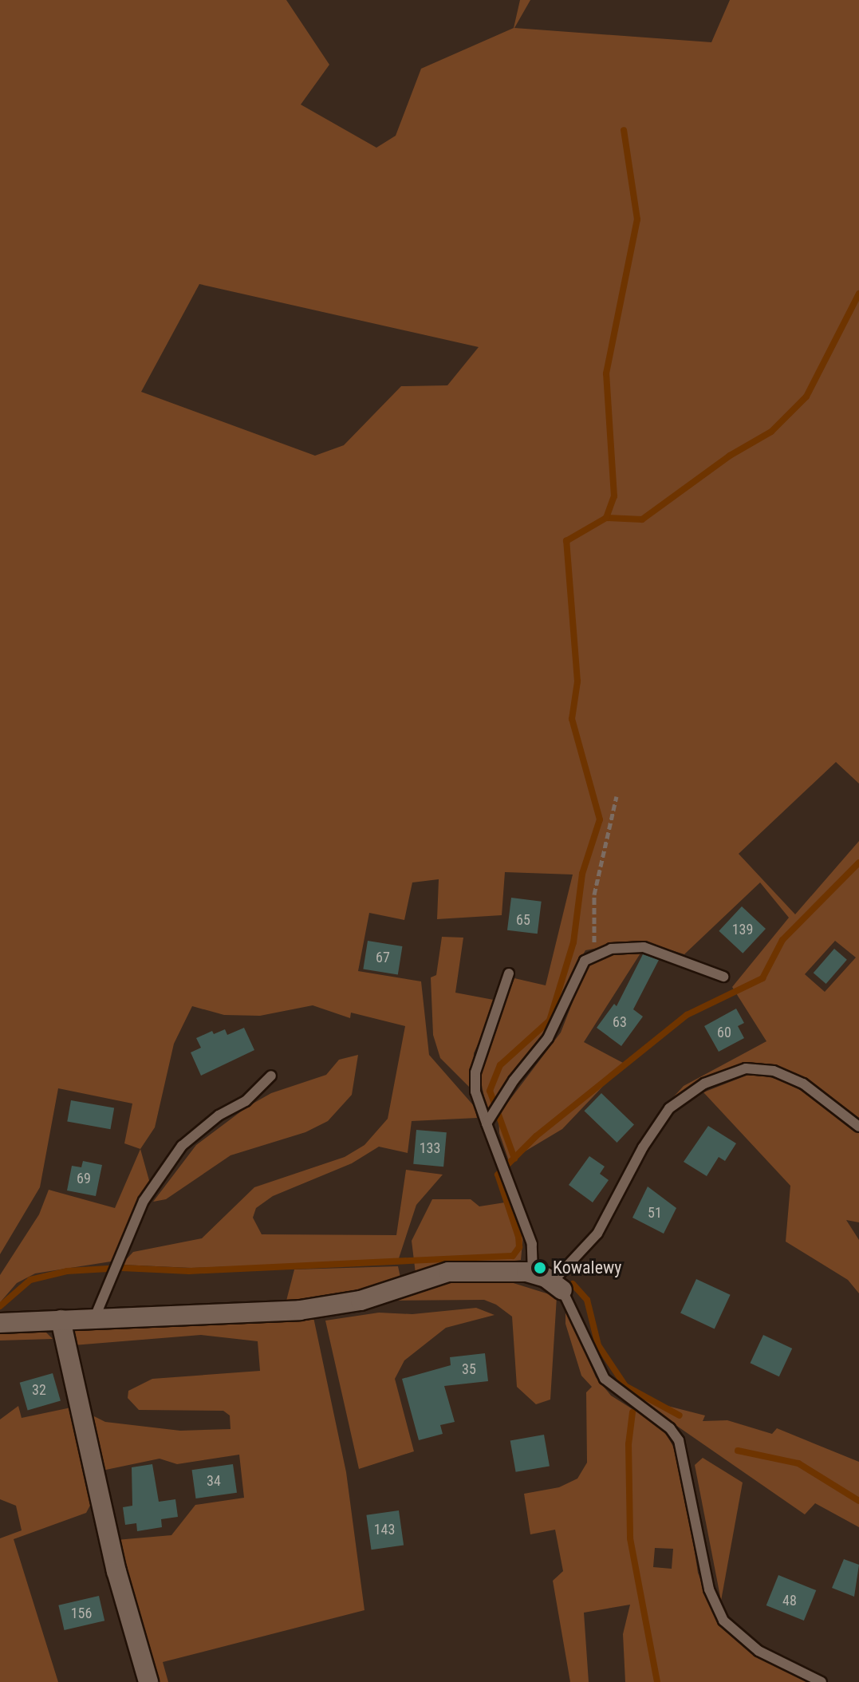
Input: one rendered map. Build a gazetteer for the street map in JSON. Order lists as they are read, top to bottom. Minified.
{"places":["Kowalewy"],"house_numbers":["65","139","67","63","60","133","69","51","35","32","34","143","48","156"]}
